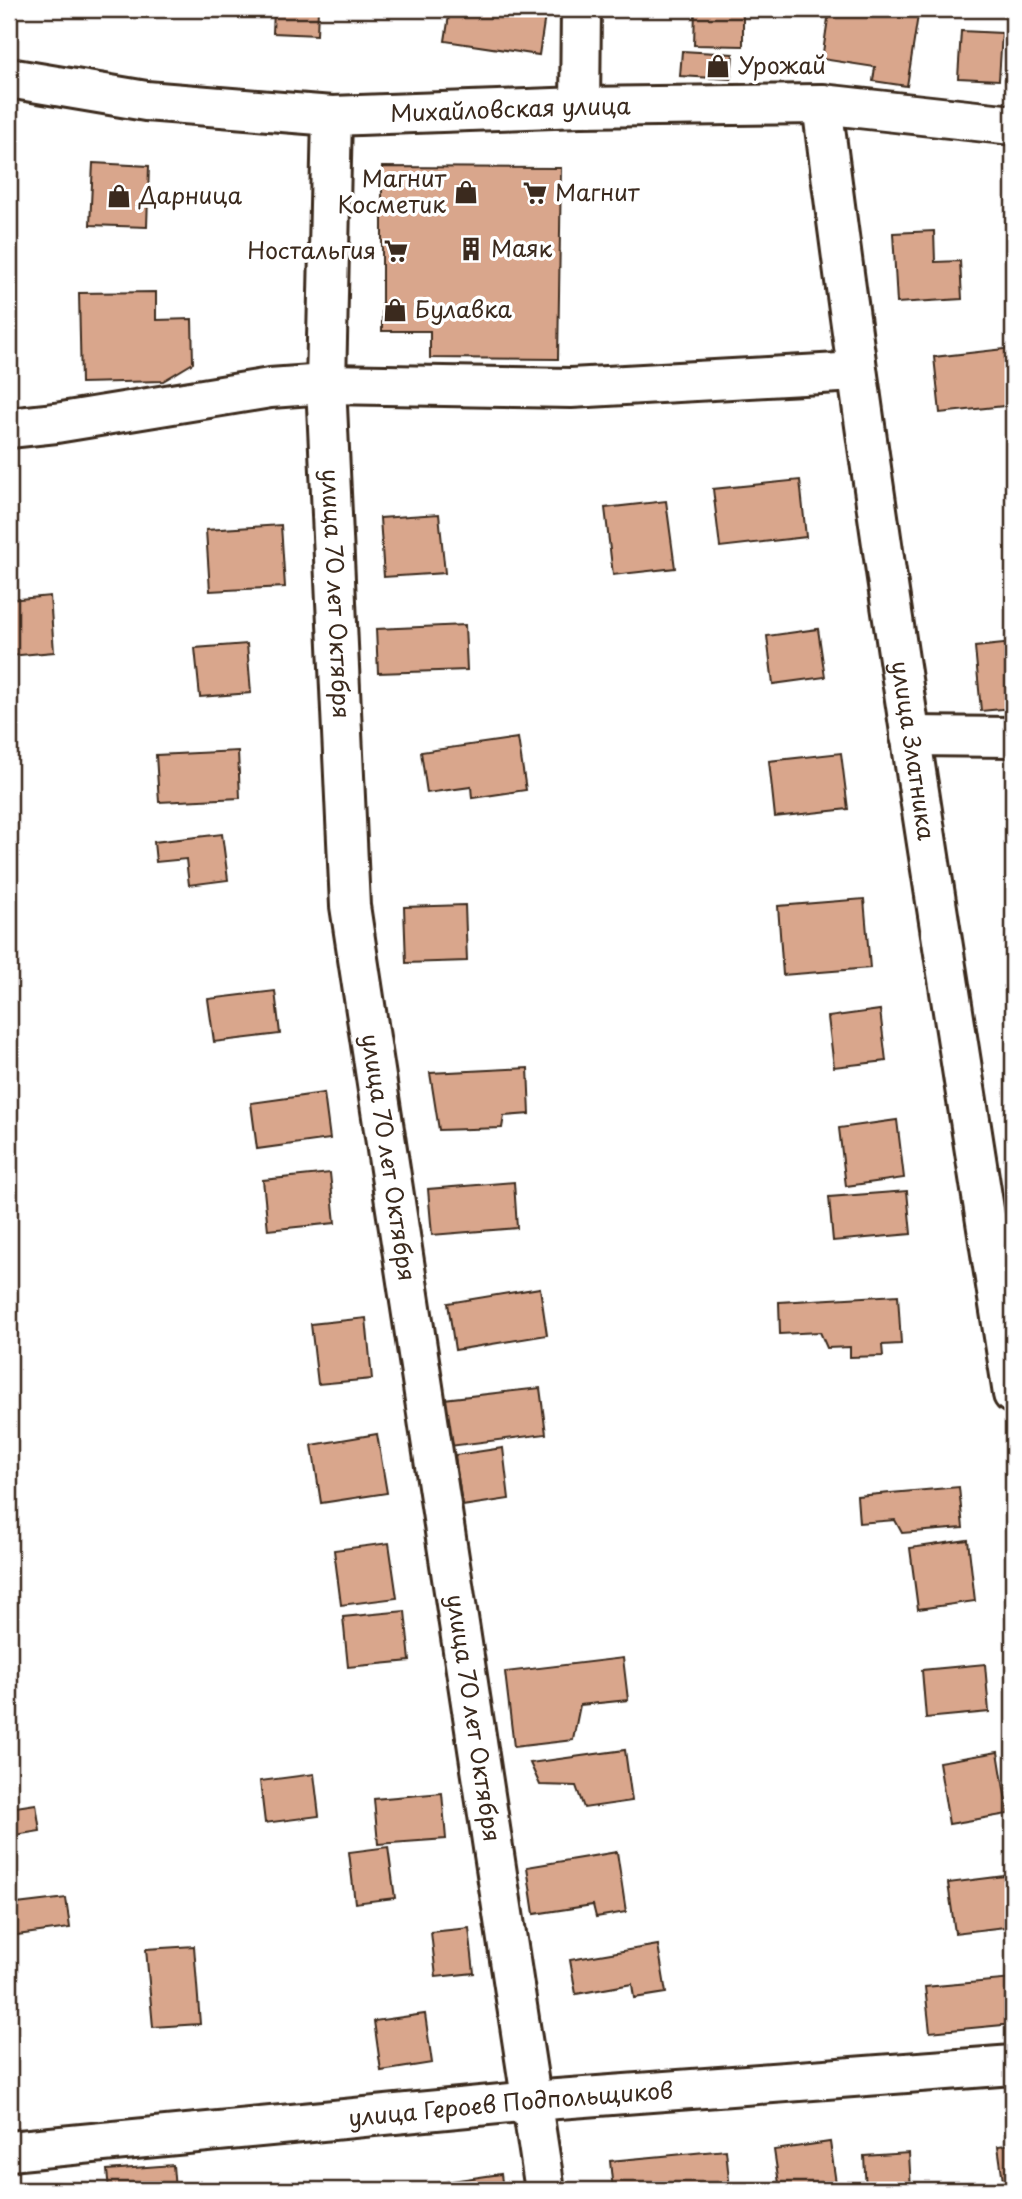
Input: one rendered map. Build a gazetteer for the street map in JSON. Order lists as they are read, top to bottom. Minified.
{"streets":{"street":["Михайловская улица","улица 70 лет Октября","улица Златника","улица Героев Подпольщиков"]},"crossings":[["Михайловская улица","улица 70 лет Октября"],["Михайловская улица","улица Златника"],["улица 70 лет Октября","улица Героев Подпольщиков"]],"places":{"shop":["Урожай","Магнит Косметик","Дарница","Булавка"],"supermarket":["Магнит","Ностальгия"],"building":["Маяк"]}}
